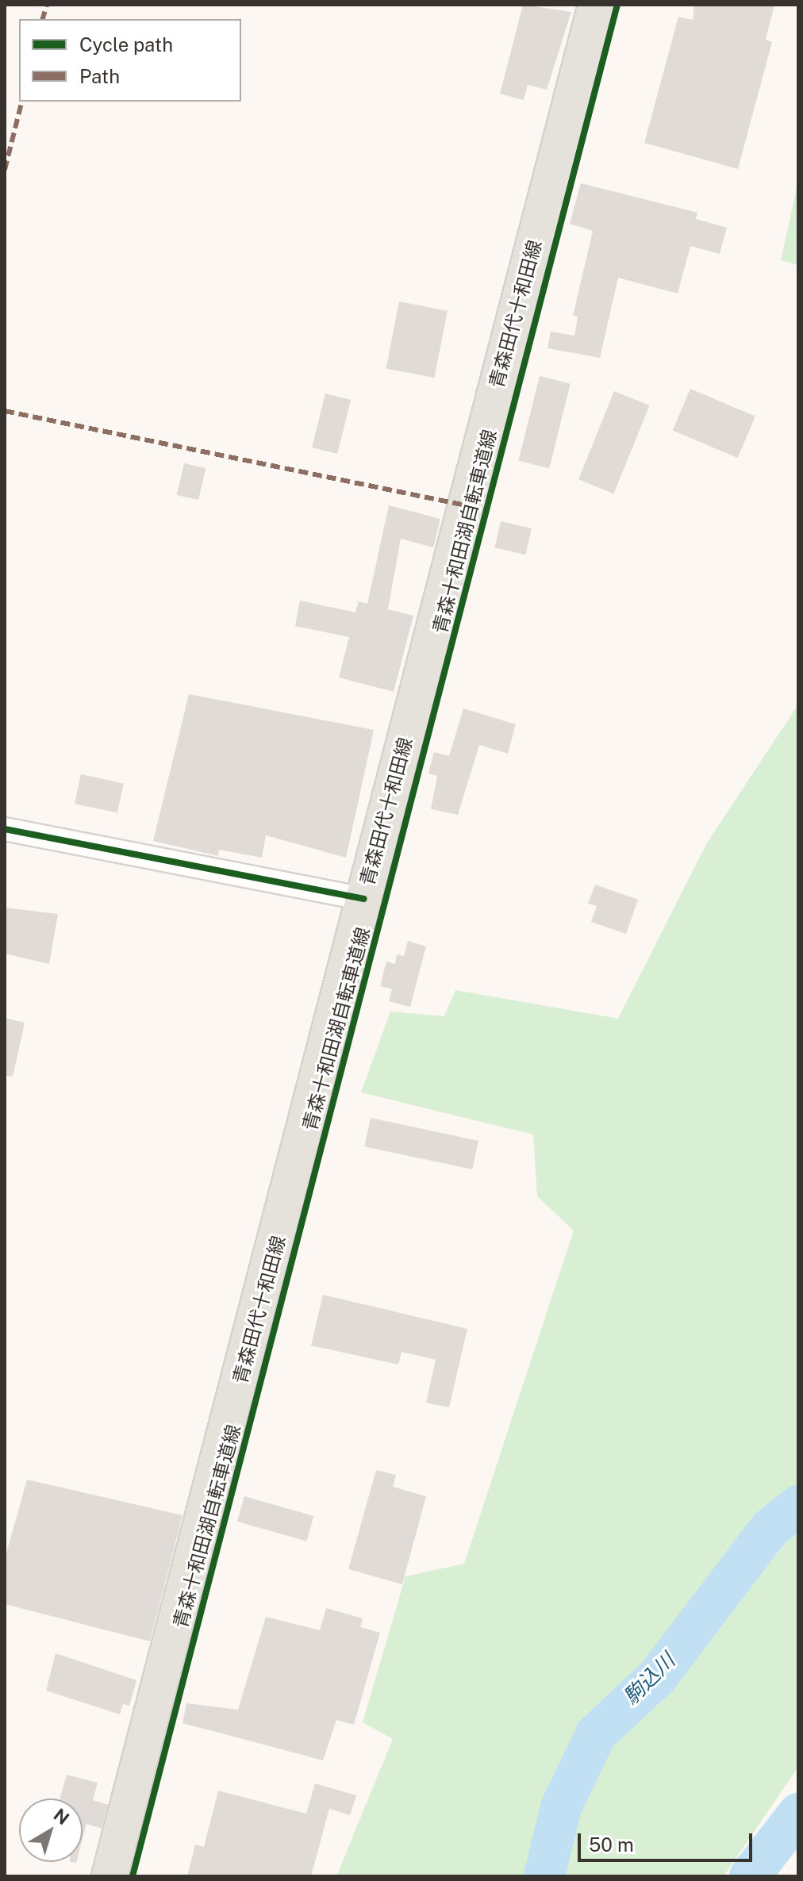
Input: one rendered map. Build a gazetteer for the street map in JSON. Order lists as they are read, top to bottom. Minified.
{"streets":{"main road":["青森田代十和田線"],"cycle path":["青森十和田湖自転車道線"]},"water":["駒込川"],"legend":["Cycle path","Path"],"scale_bar":"50 m","north":"top right"}
